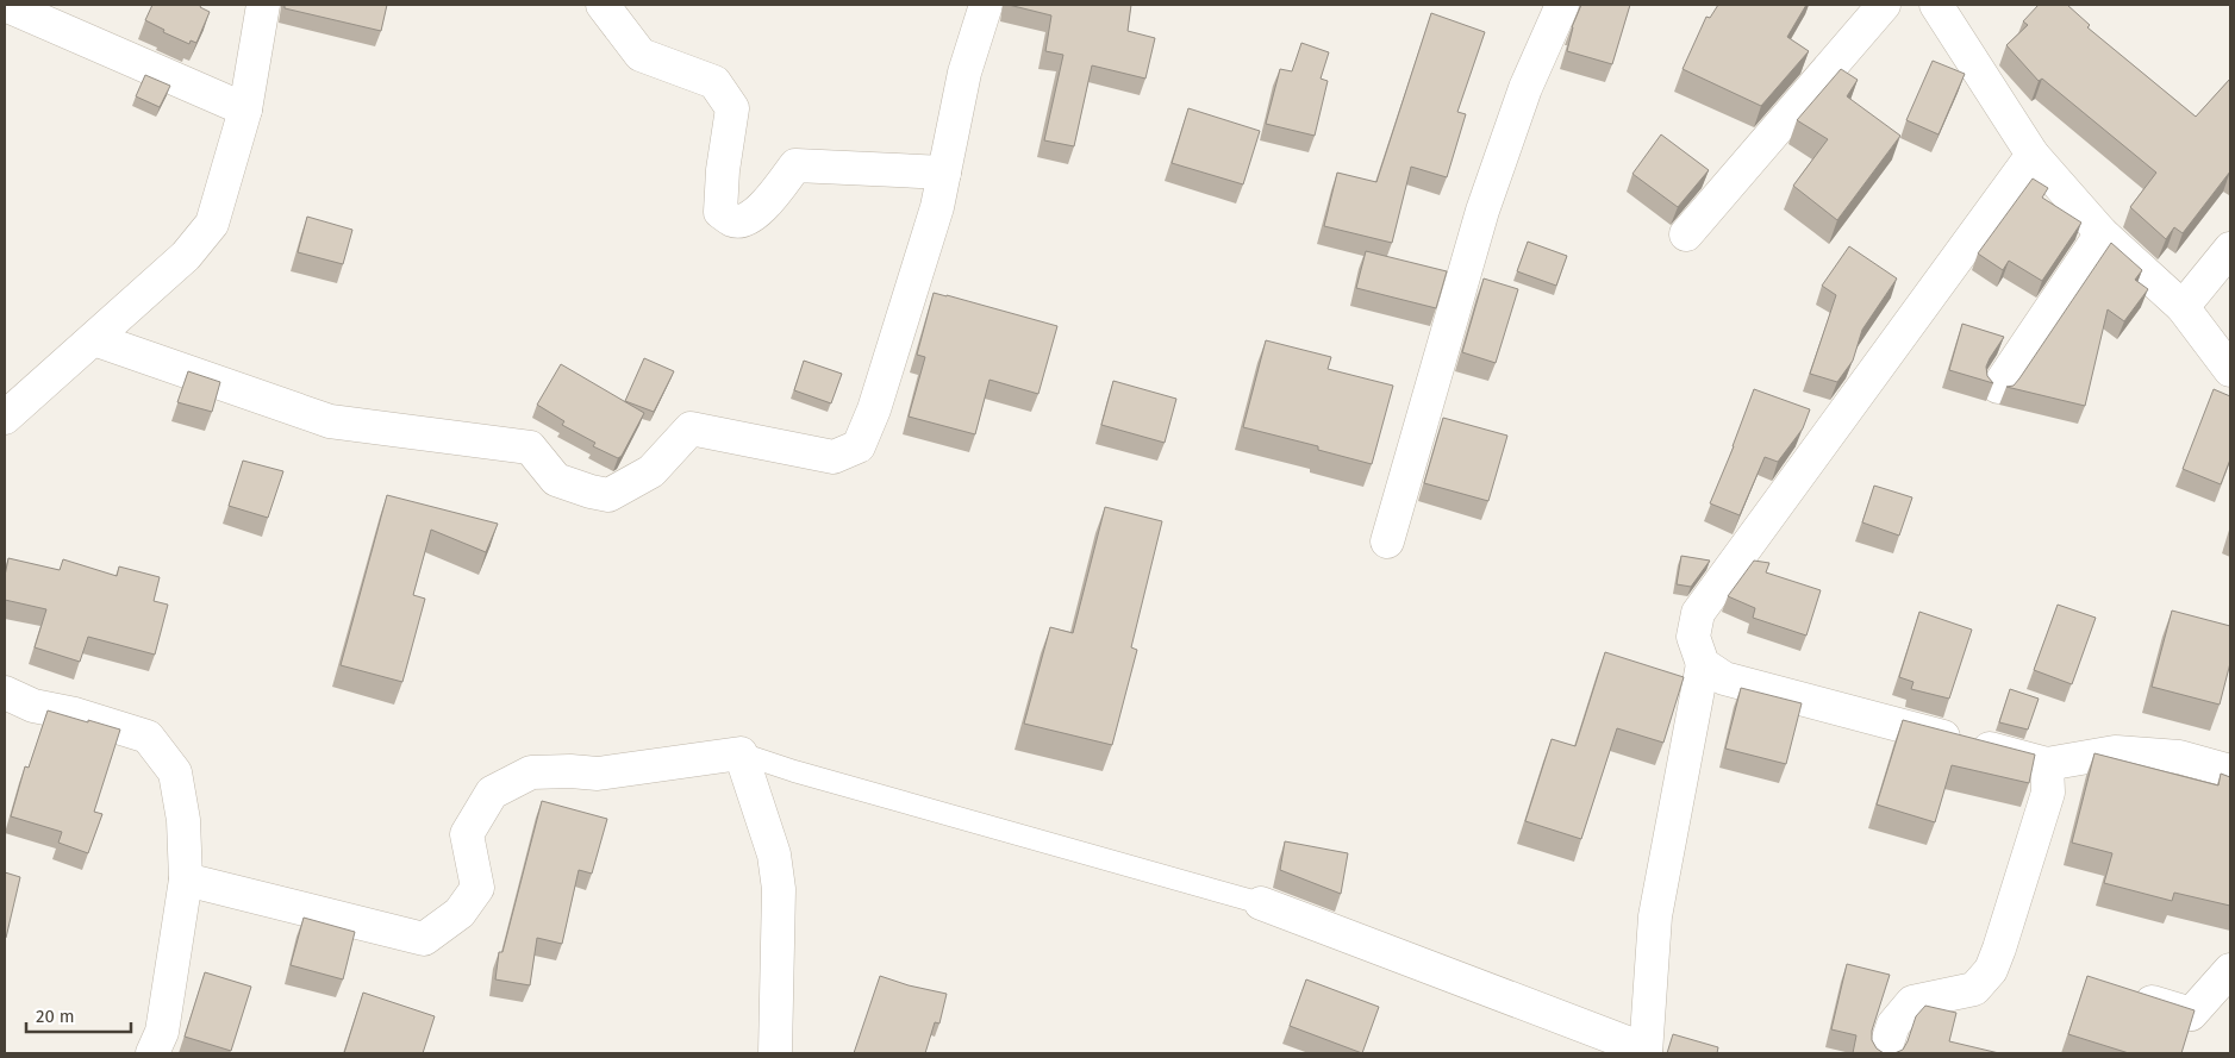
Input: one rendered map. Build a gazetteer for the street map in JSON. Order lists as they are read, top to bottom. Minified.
{"scale_bar":"20 m"}
